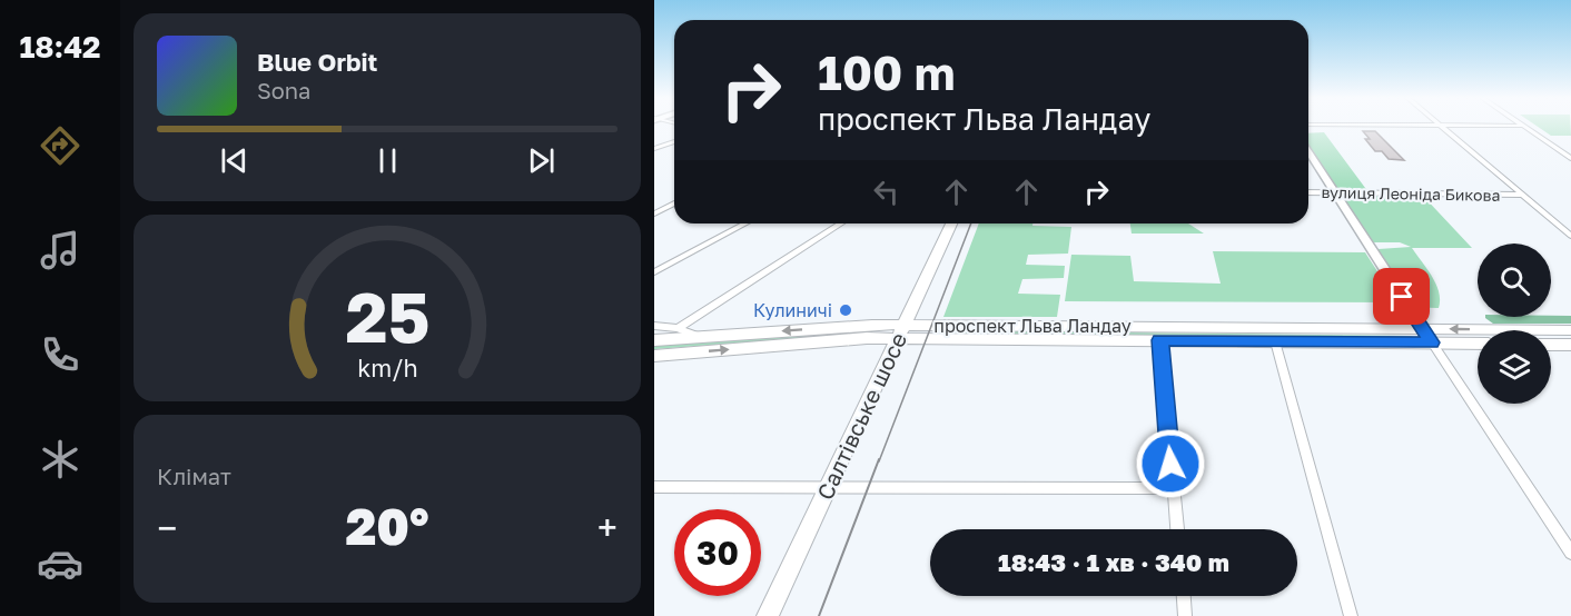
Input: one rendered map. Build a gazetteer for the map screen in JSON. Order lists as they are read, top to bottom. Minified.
{"streets":{"main road":["проспект Льва Ландау","Салтівське шосе"],"street":["вулиця Леоніда Бикова"]},"crossings":[["проспект Льва Ландау","Салтівське шосе"]],"places":["Кулиничі"],"page":{"tabs":"18:42","turn":["100 m","проспект Льва Ландау"],"song":["Blue Orbit","Sona"],"tile":"Клімат","heat":["−","20°","+"],"limit":"30","trip":"18:43 · 1 хв · 340 m","gauge":["25","km/h"]}}
